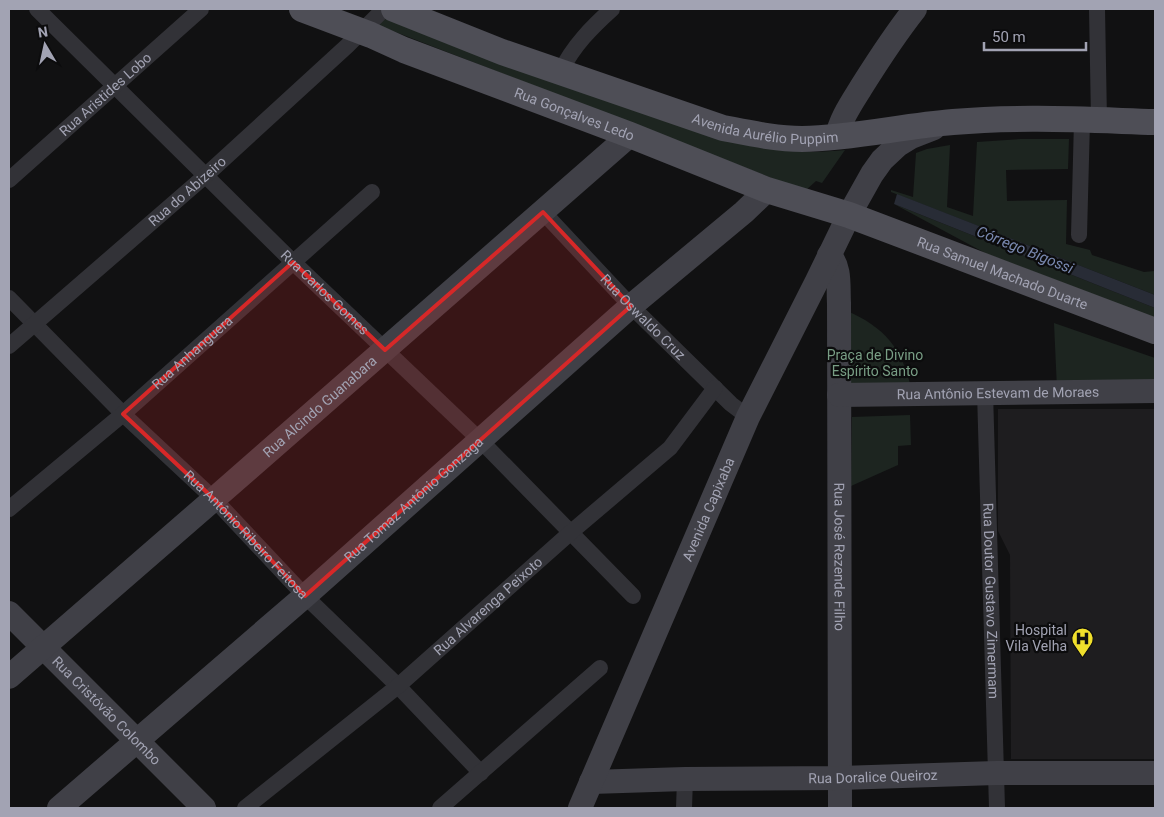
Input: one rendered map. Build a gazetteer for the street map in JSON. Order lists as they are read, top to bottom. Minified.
{"streets":{"main road":["Rua Gonçalves Ledo","Avenida Aurélio Puppim","Rua Samuel Machado Duarte"],"street":["Rua Aristides Lobo","Rua do Abizeiro","Rua Carlos Gomes","Rua Oswaldo Cruz","Rua Anhanguera","Rua Antônio Estevam de Moraes","Rua Alcindo Guanabara","Rua Tomaz Antônio Gonzaga","Avenida Capixaba","Rua Antônio Ribeiro Feitosa","Rua José Rezende Filho","Rua Doutor Gustavo Zimermam","Rua Alvarenga Peixoto","Rua Cristóvão Colombo","Rua Doralice Queiroz"]},"crossings":[["Rua Aristides Lobo","Rua Carlos Gomes"],["Rua Gonçalves Ledo","Rua do Abizeiro"],["Rua Gonçalves Ledo","Rua Samuel Machado Duarte"],["Rua Gonçalves Ledo","Rua Alcindo Guanabara"],["Rua Gonçalves Ledo","Rua Tomaz Antônio Gonzaga"],["Rua Gonçalves Ledo","Avenida Capixaba"],["Avenida Aurélio Puppim","Avenida Capixaba"],["Rua do Abizeiro","Rua Carlos Gomes"],["Rua do Abizeiro","Rua Antônio Ribeiro Feitosa"],["Rua Samuel Machado Duarte","Avenida Capixaba"],["Rua Carlos Gomes","Rua Anhanguera"],["Rua Carlos Gomes","Rua Alcindo Guanabara"],["Rua Carlos Gomes","Rua Tomaz Antônio Gonzaga"],["Rua Carlos Gomes","Rua Alvarenga Peixoto"],["Rua Oswaldo Cruz","Rua Alcindo Guanabara"],["Rua Oswaldo Cruz","Rua Tomaz Antônio Gonzaga"],["Rua Oswaldo Cruz","Avenida Capixaba"],["Rua Oswaldo Cruz","Rua Alvarenga Peixoto"],["Rua Anhanguera","Rua Antônio Ribeiro Feitosa"],["Rua Antônio Estevam de Moraes","Rua José Rezende Filho"],["Rua Antônio Estevam de Moraes","Rua Doutor Gustavo Zimermam"],["Rua Alcindo Guanabara","Rua Antônio Ribeiro Feitosa"],["Rua Alcindo Guanabara","Rua Cristóvão Colombo"],["Rua Tomaz Antônio Gonzaga","Rua Antônio Ribeiro Feitosa"],["Rua Tomaz Antônio Gonzaga","Rua Cristóvão Colombo"],["Avenida Capixaba","Rua José Rezende Filho"],["Avenida Capixaba","Rua Doralice Queiroz"],["Rua Antônio Ribeiro Feitosa","Rua Alvarenga Peixoto"],["Rua José Rezende Filho","Rua Doralice Queiroz"],["Rua Doutor Gustavo Zimermam","Rua Doralice Queiroz"]],"water":["Córrego Bigossi"],"parks":["Praça de Divino Espírito Santo"],"places":{"hospital":["Hospital Vila Velha"]},"scale_bar":"50 m","north":"top"}
